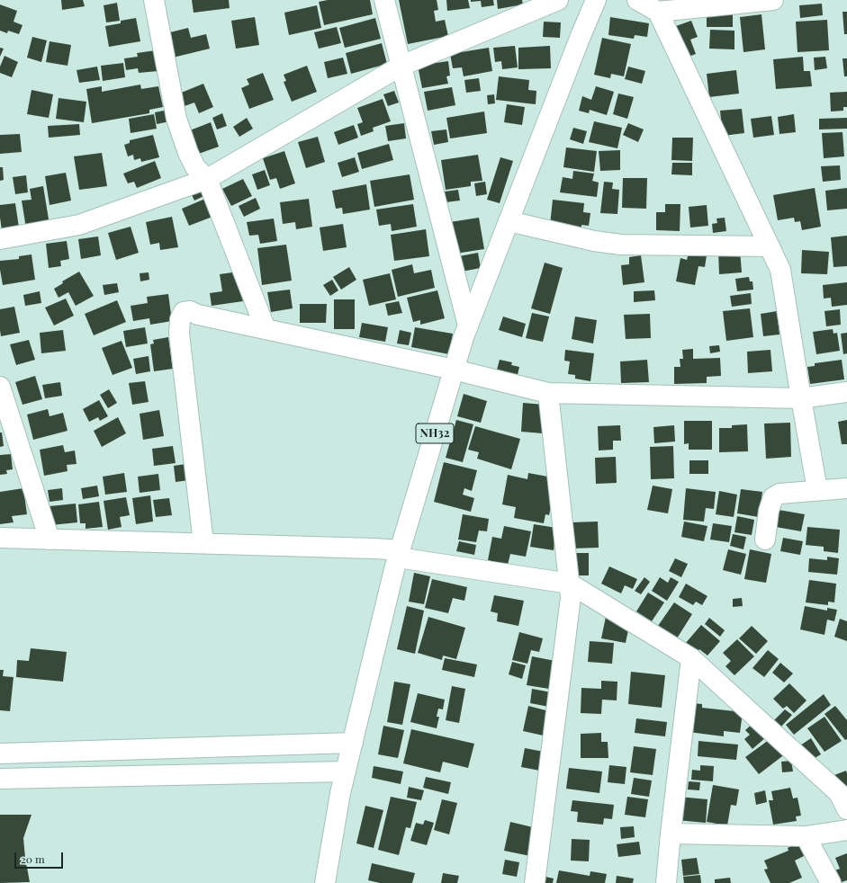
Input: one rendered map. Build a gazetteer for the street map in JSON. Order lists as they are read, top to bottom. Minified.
{"streets":{"main road":["NH32"]},"scale_bar":"20 m"}
